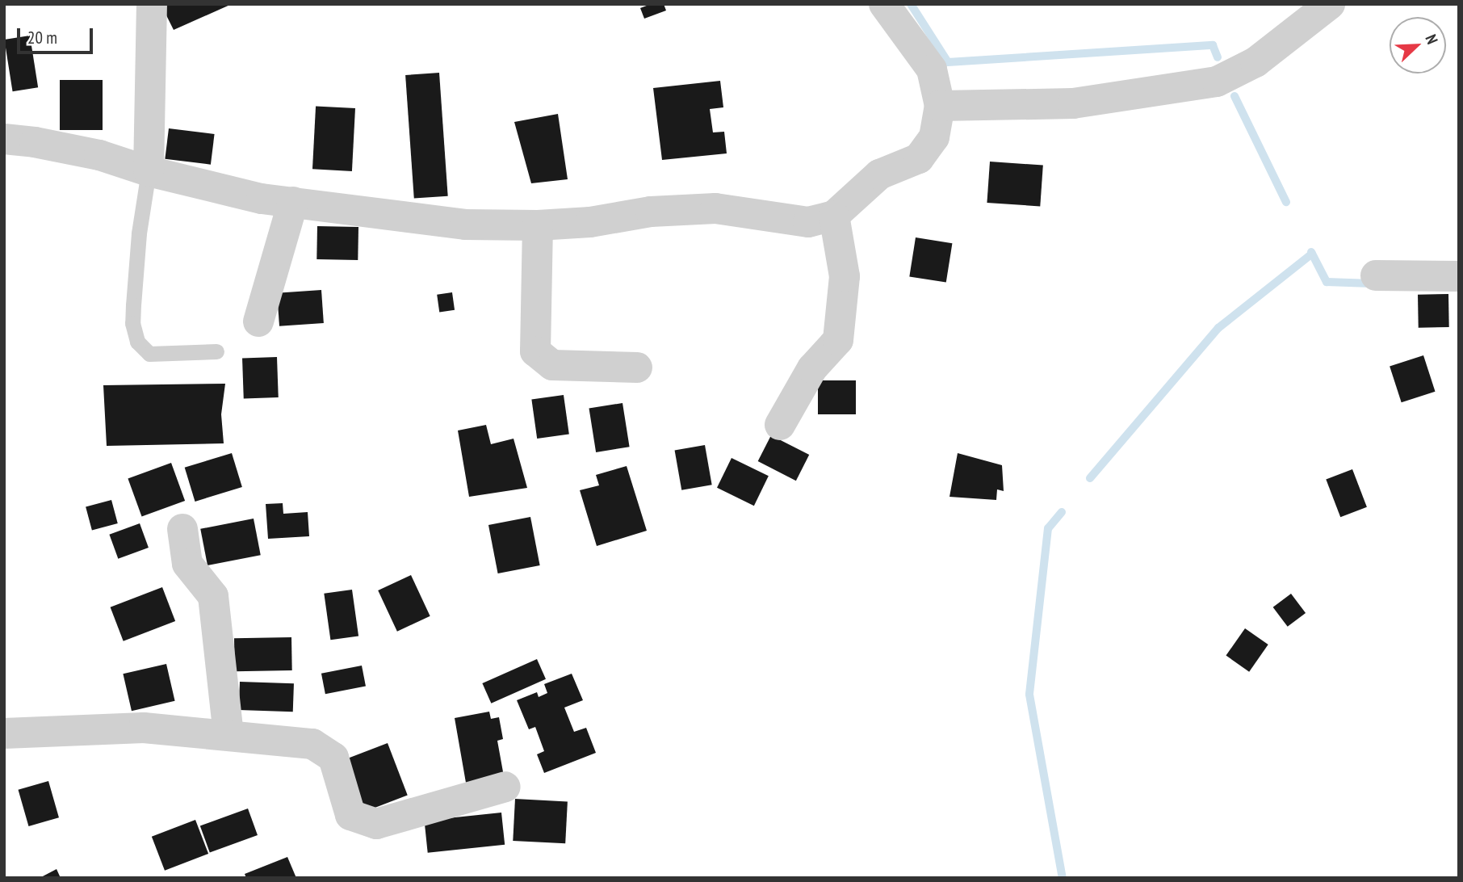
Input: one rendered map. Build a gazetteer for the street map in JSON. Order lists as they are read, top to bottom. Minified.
{"scale_bar":"20 m","north":"top right"}
